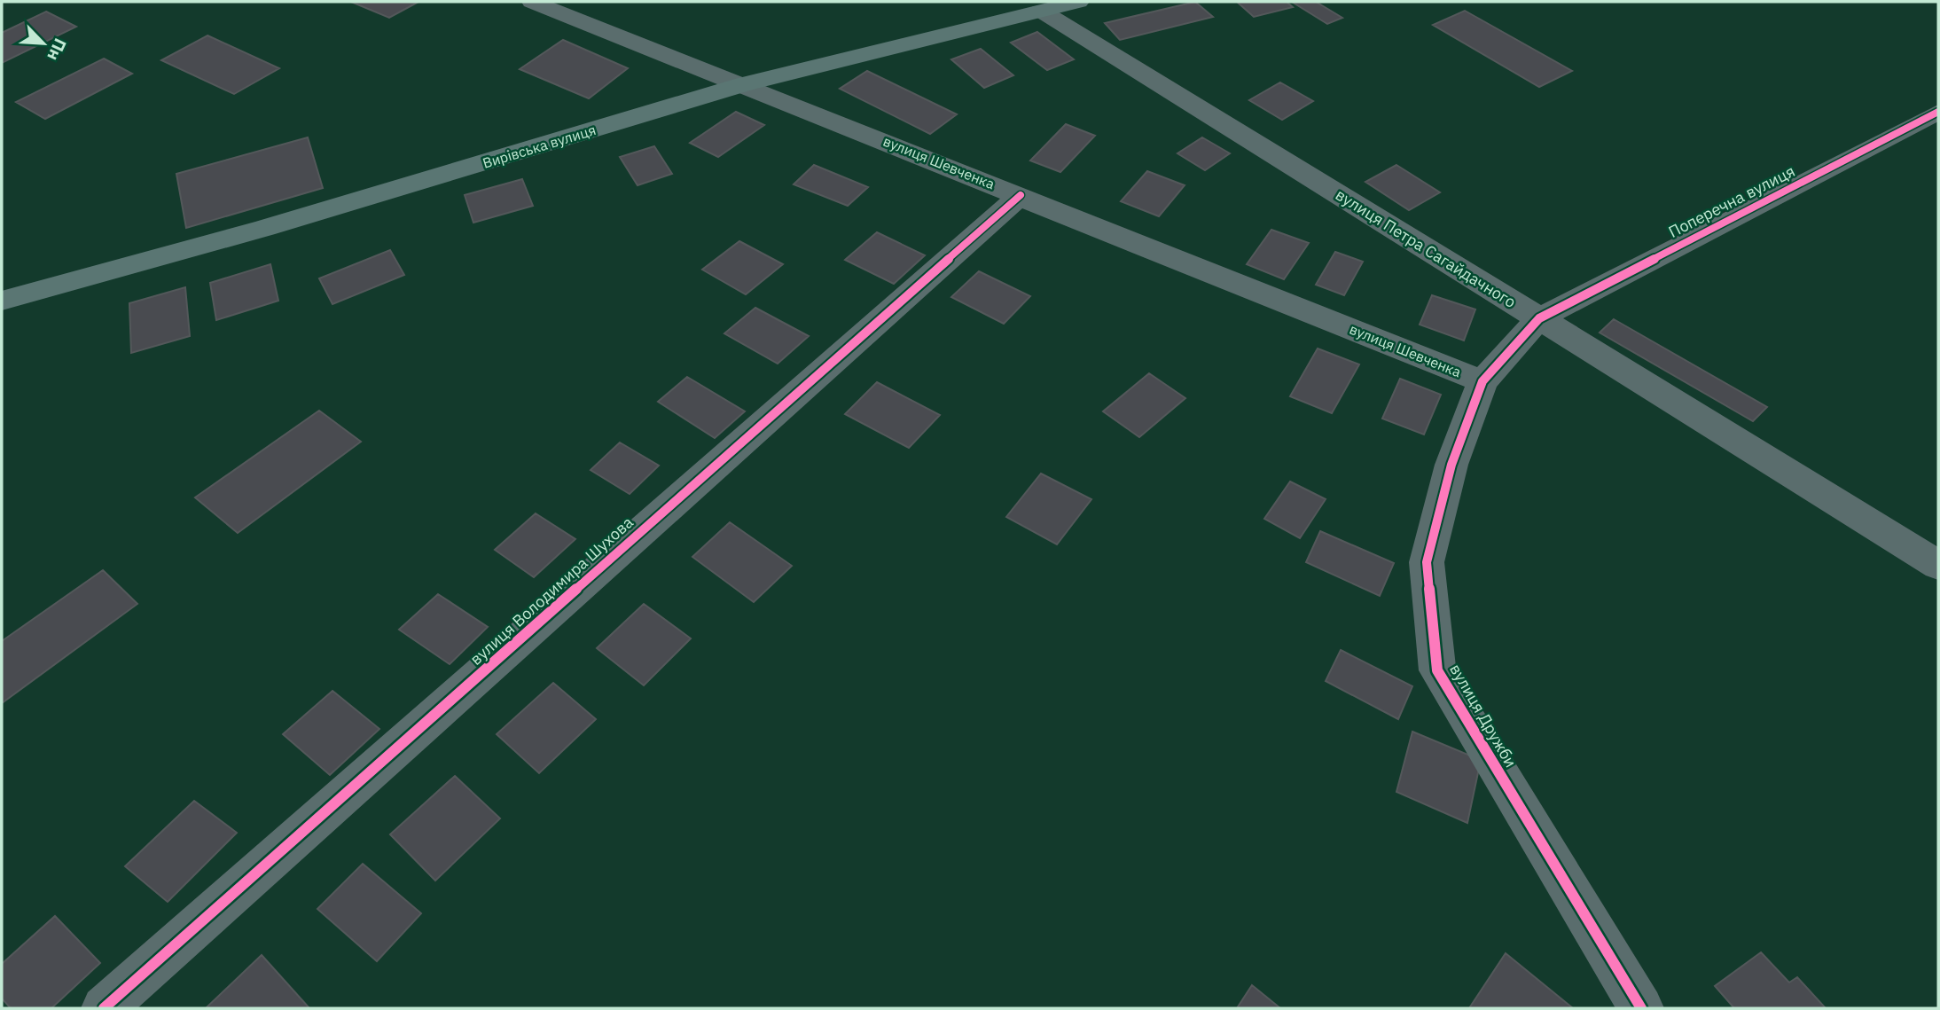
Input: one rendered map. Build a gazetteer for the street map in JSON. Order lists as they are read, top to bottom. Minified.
{"streets":{"main road":["Вирівська вулиця"],"street":["вулиця Шевченка","Поперечна вулиця","вулиця Петра Сагайдачного","вулиця Володимира Шухова","вулиця Дружби"]},"crossings":[["Вирівська вулиця","вулиця Шевченка"],["Вирівська вулиця","вулиця Петра Сагайдачного"],["вулиця Шевченка","вулиця Володимира Шухова"],["вулиця Шевченка","вулиця Дружби"],["Поперечна вулиця","вулиця Петра Сагайдачного"],["Поперечна вулиця","вулиця Дружби"],["вулиця Петра Сагайдачного","вулиця Дружби"]],"north":"bottom right"}
